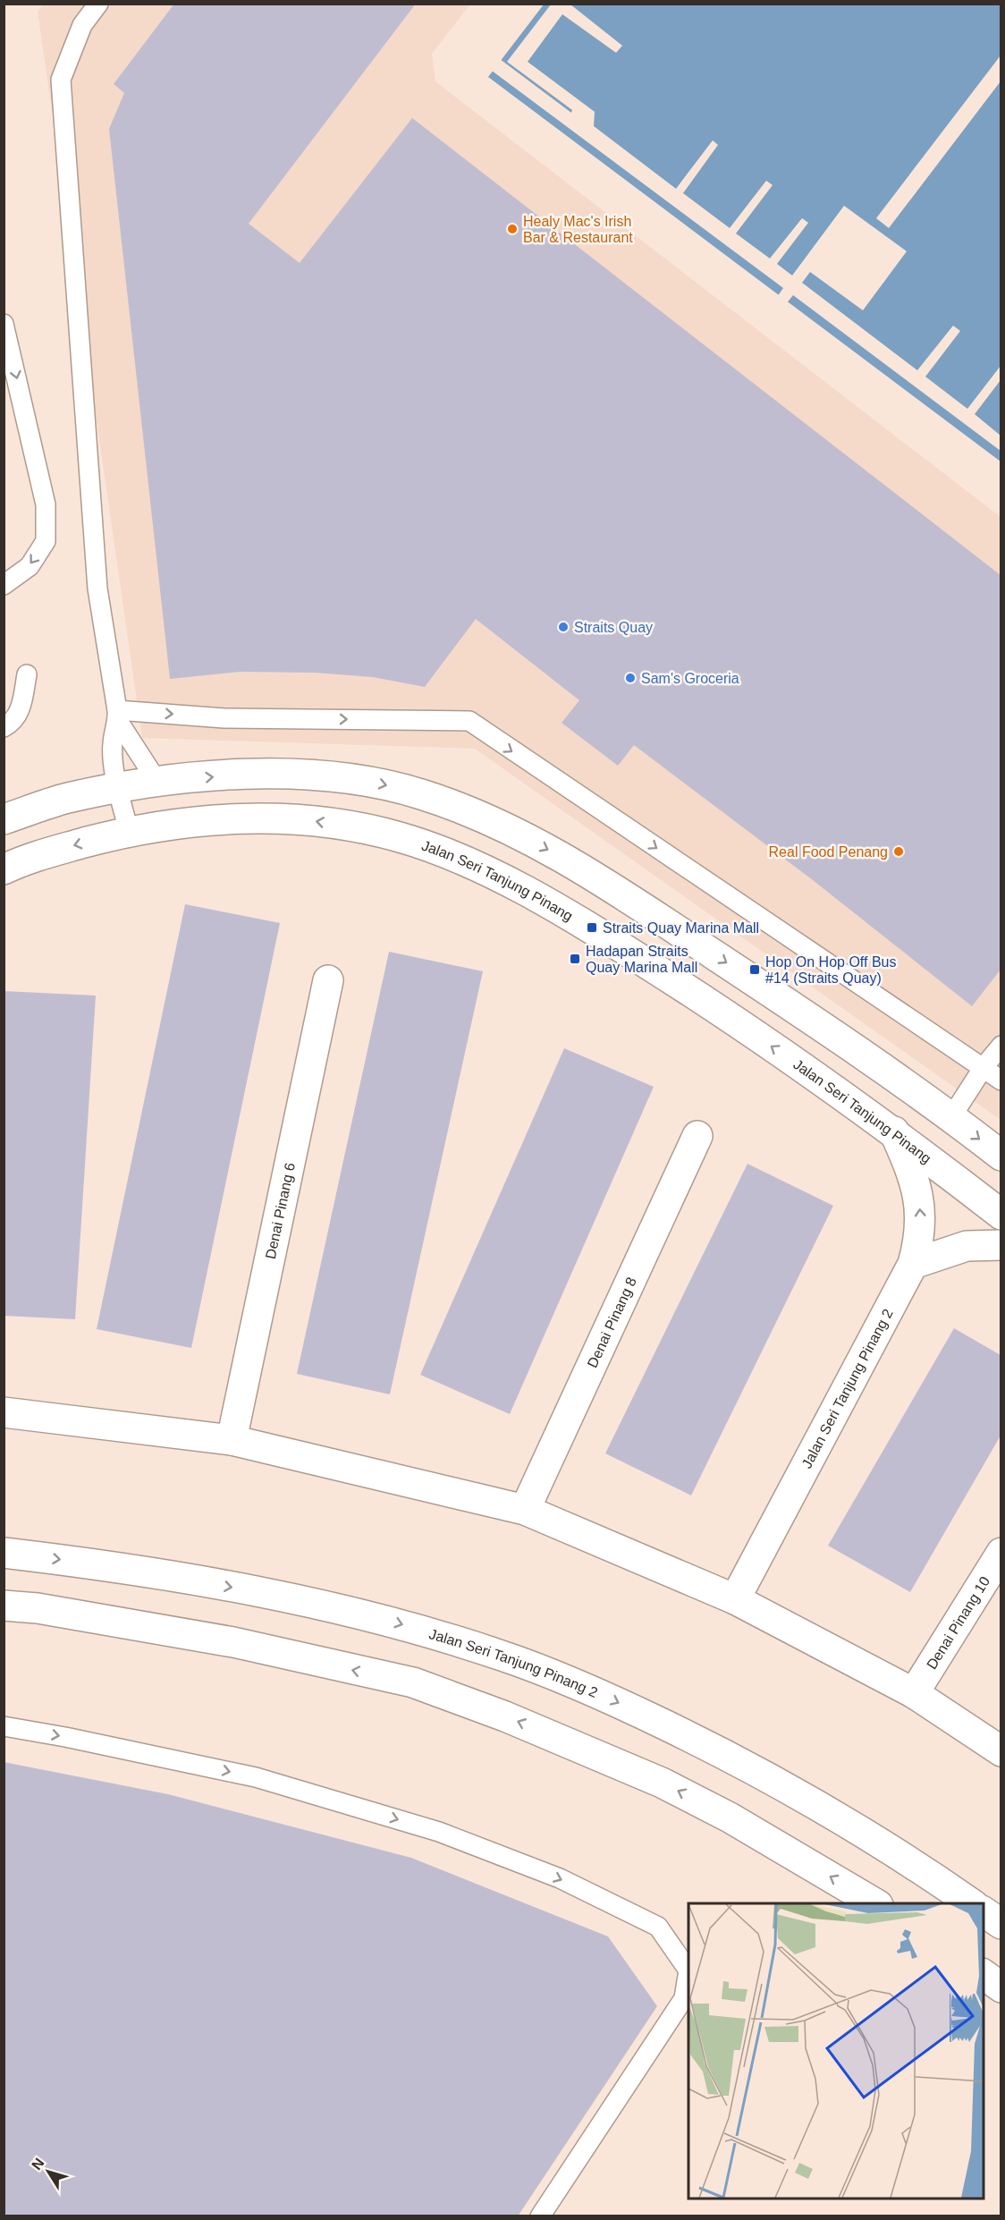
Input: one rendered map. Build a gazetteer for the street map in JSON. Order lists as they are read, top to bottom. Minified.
{"streets":{"street":["Jalan Seri Tanjung Pinang","Denai Pinang 6","Denai Pinang 8","Jalan Seri Tanjung Pinang 2","Denai Pinang 10"]},"crossings":[["Jalan Seri Tanjung Pinang","Jalan Seri Tanjung Pinang 2"]],"places":{"other":["Healy Mac's Irish Bar & Restaurant","Straits Quay","Sam's Groceria","Real Food Penang"],"transit":["Straits Quay Marina Mall","Hadapan Straits Quay Marina Mall","Hop On Hop Off Bus #14 (Straits Quay)"]},"north":"top left"}
